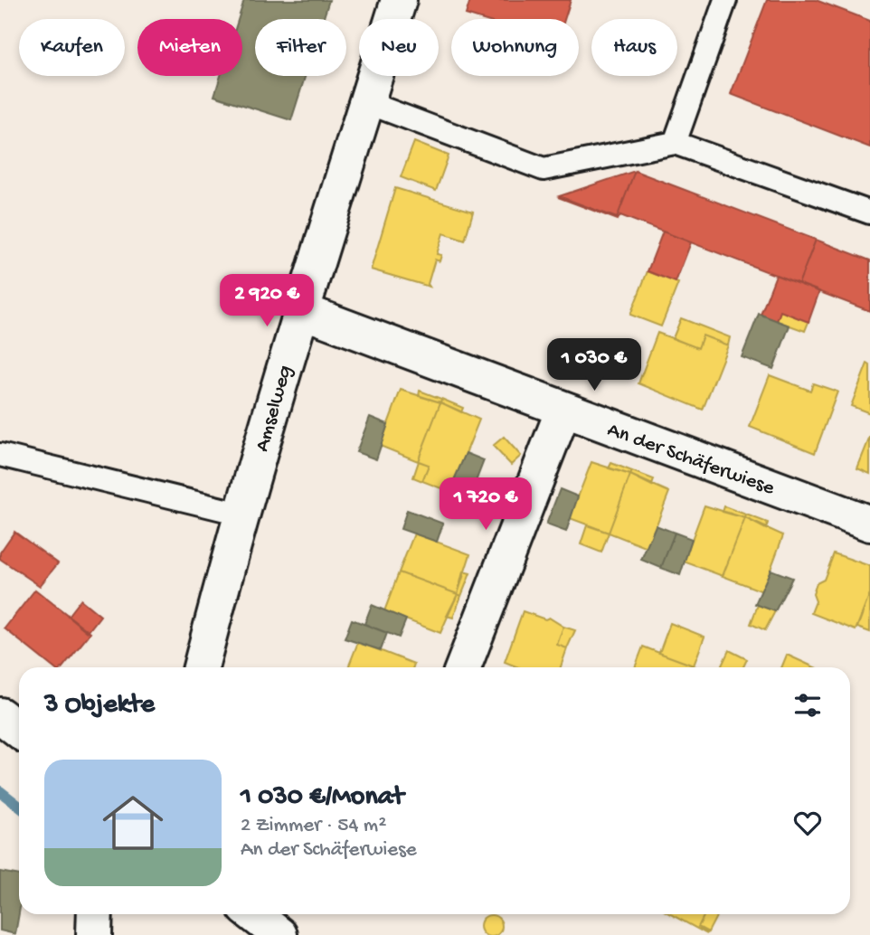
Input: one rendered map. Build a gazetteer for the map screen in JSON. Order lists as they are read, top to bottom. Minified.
{"streets":{"street":["Amselweg","An der Schäferwiese"]},"crossings":[["Amselweg","An der Schäferwiese"]],"page":{"chip":["Kaufen","Mieten","Filter","Neu","Wohnung","Haus"],"price":["2 920 €","1 030 €","1 720 €"],"heading":"3 Objekte","list":[{"name":"1 030 €/Monat","note":"2 Zimmer · 54 m² · An der Schäferwiese"}]}}
